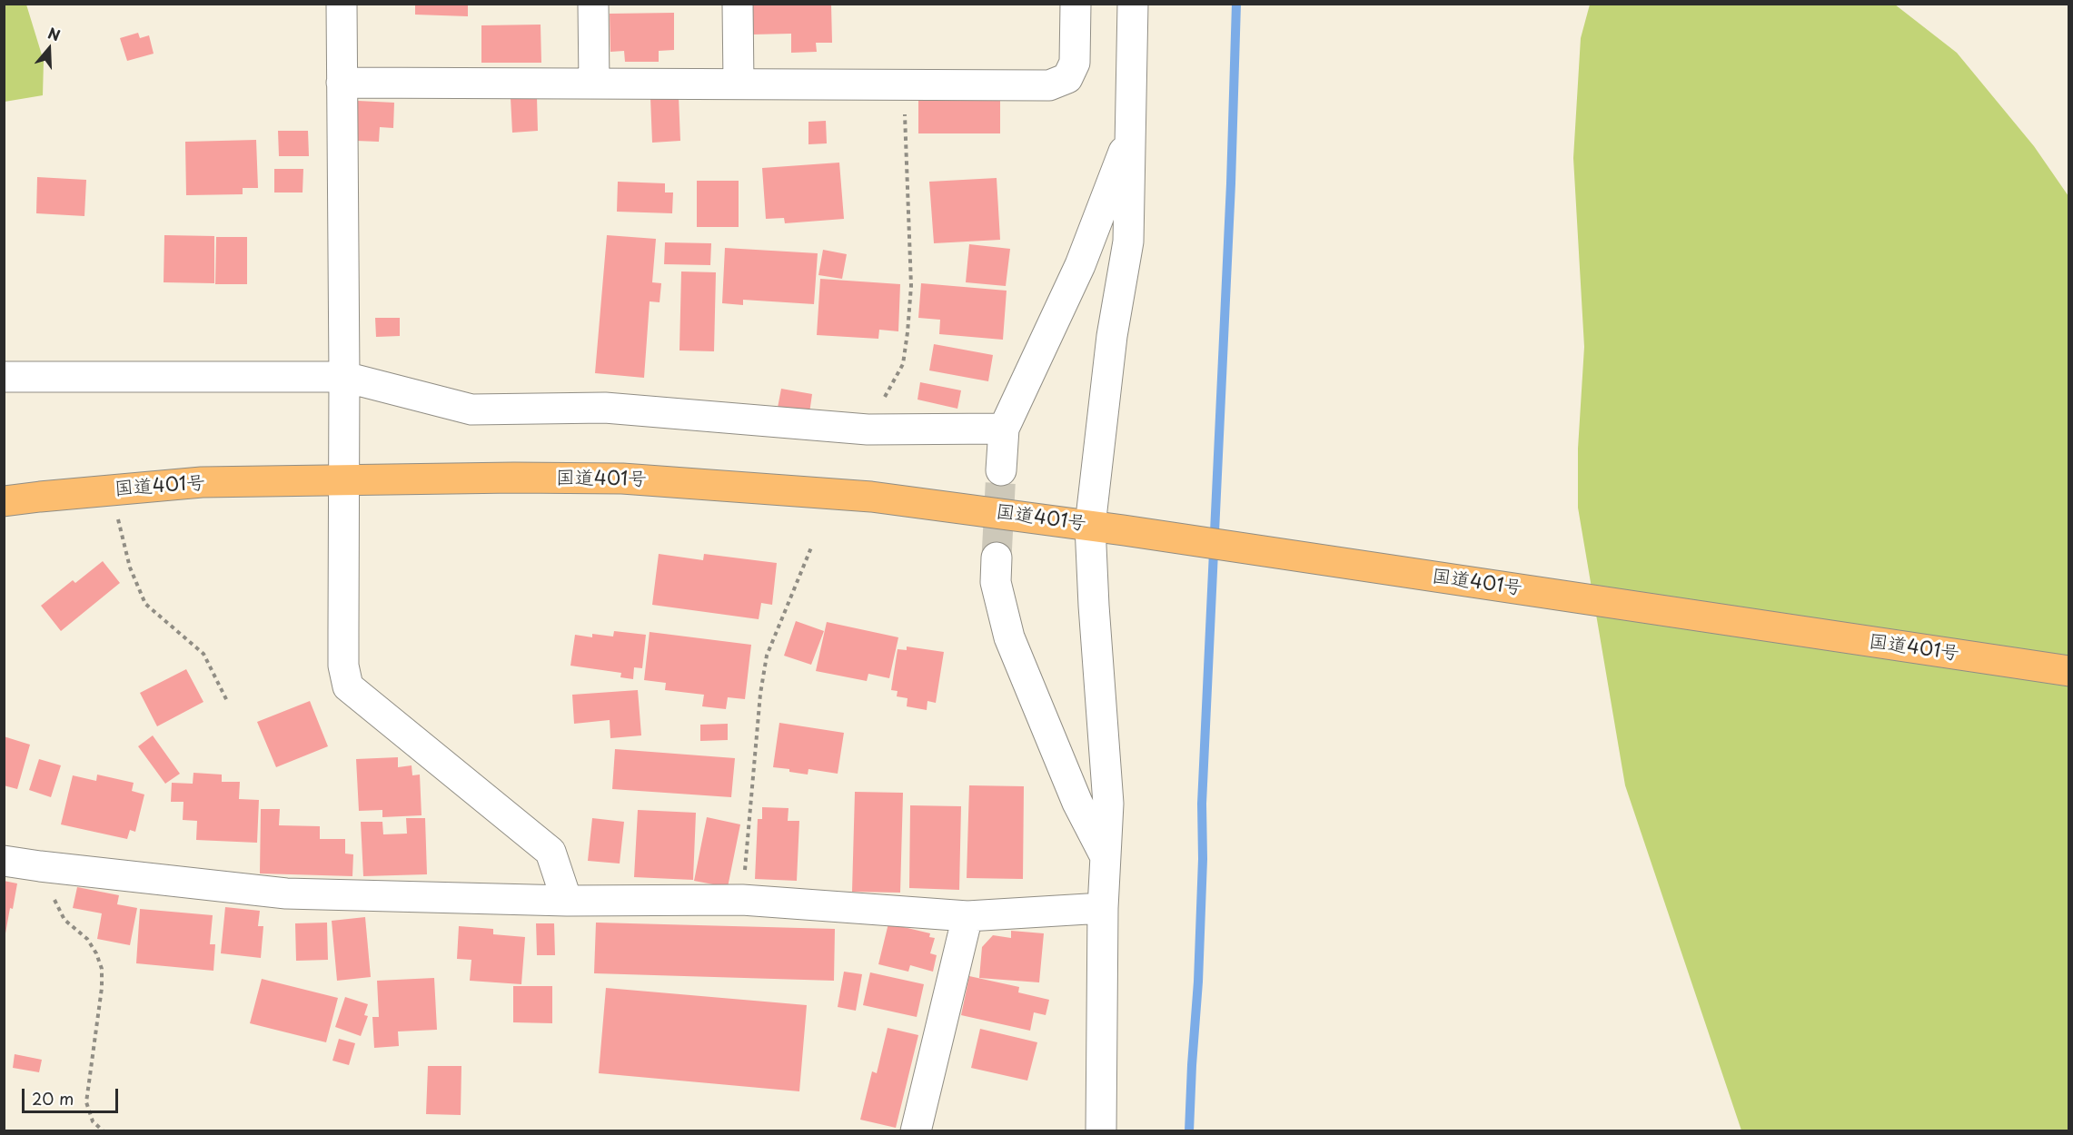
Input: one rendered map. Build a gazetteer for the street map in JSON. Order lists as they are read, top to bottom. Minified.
{"streets":{"highway":["国道401号"]},"scale_bar":"20 m","north":"top"}
